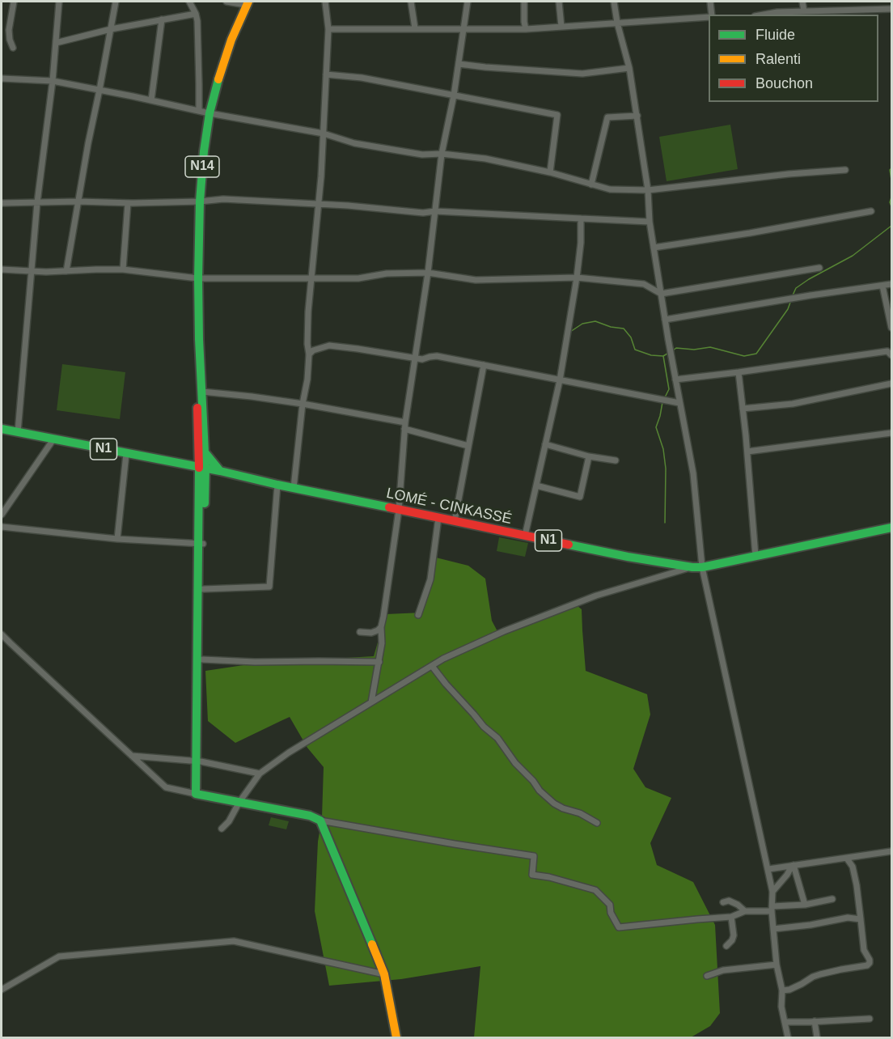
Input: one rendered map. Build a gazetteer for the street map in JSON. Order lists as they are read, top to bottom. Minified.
{"streets":{"main road":["N14","N1","LOMÉ - CINKASSÉ"]},"crossings":[["N14","LOMÉ - CINKASSÉ"]],"legend":["Fluide","Ralenti","Bouchon"]}
